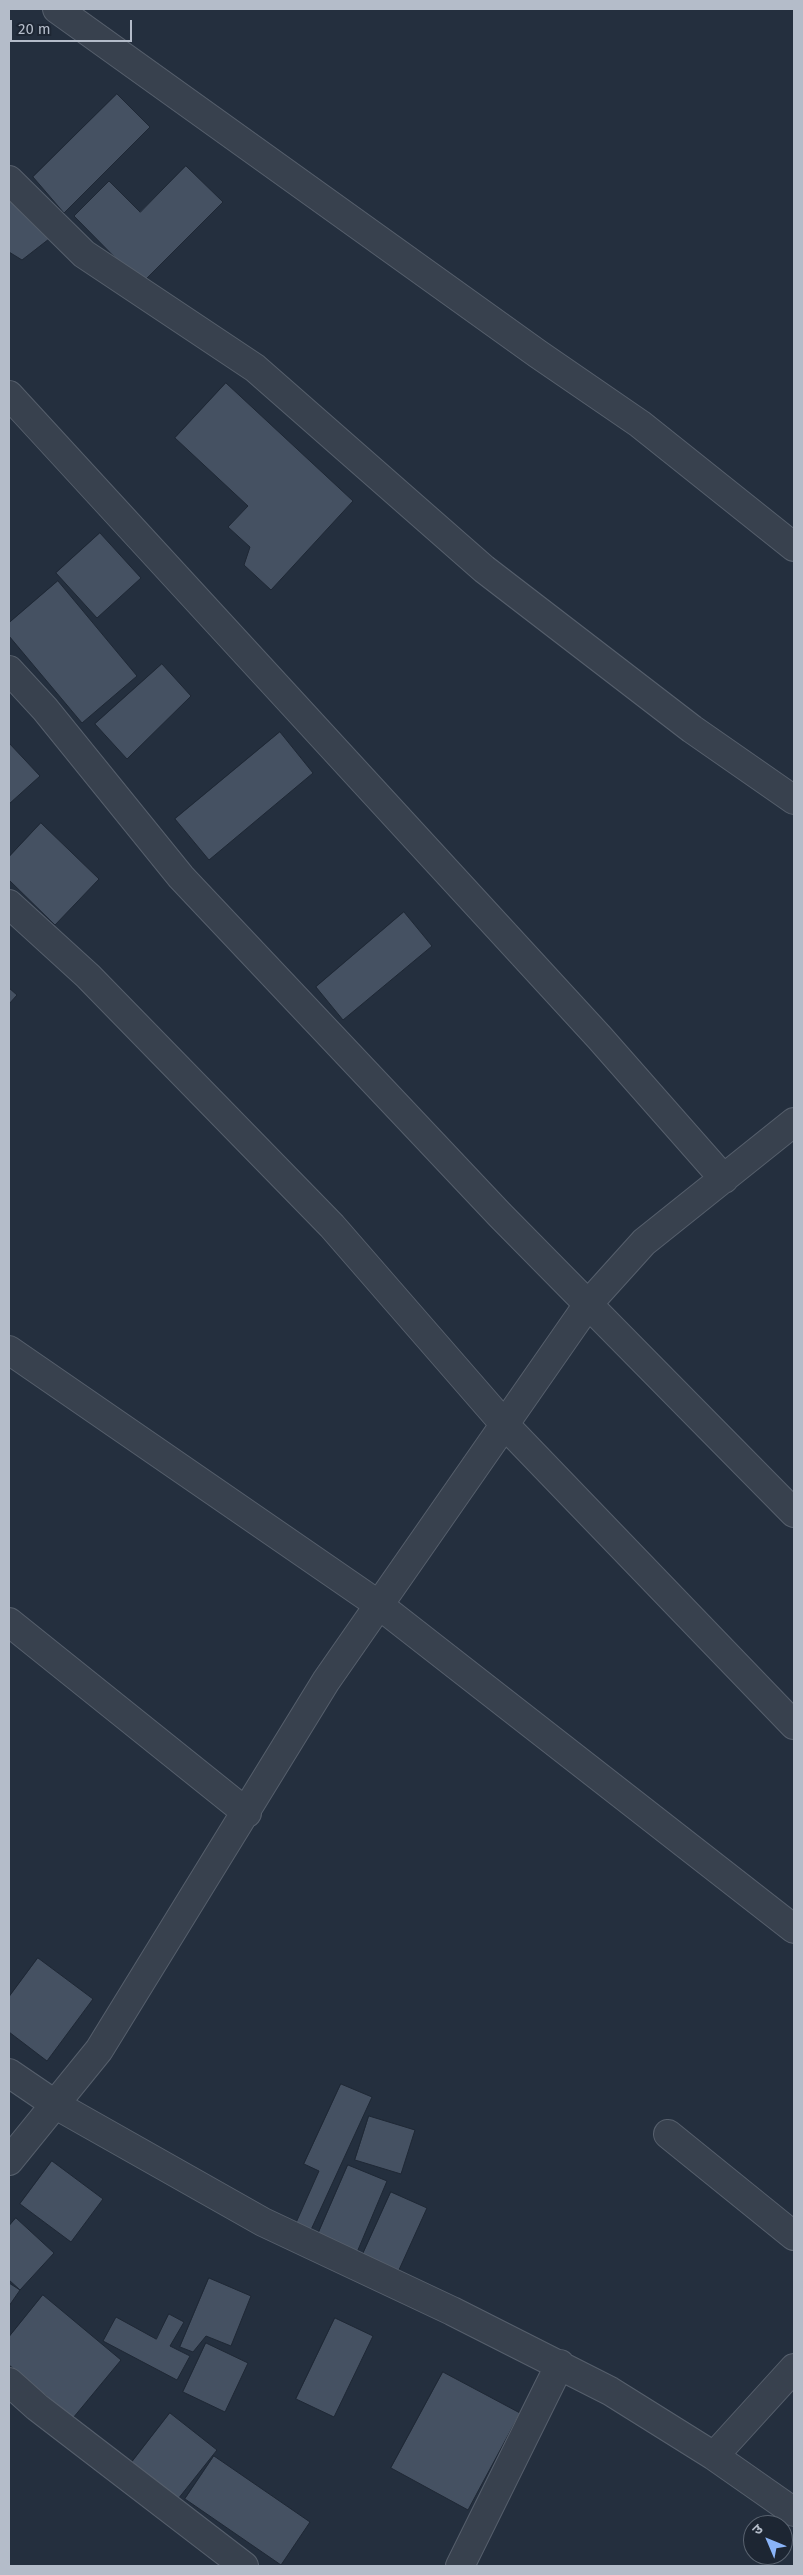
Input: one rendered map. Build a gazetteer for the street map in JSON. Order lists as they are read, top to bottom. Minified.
{"scale_bar":"20 m","north":"top left"}
